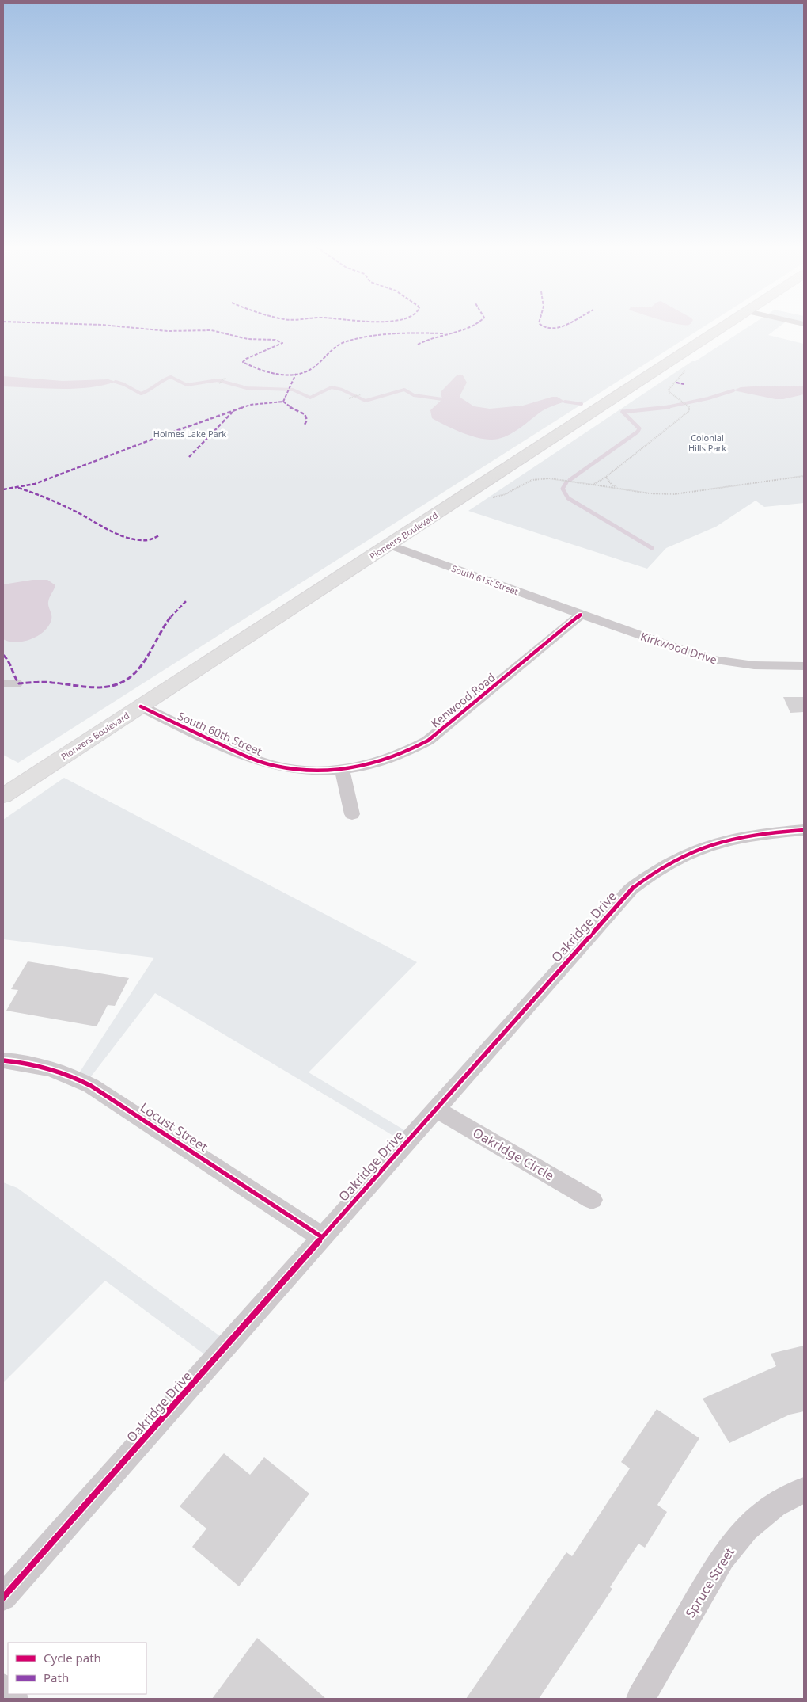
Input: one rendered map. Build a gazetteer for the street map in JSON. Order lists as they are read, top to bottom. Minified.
{"streets":{"main road":["Pioneers Boulevard"],"street":["South 61st Street","Kirkwood Drive","Kenwood Road","South 60th Street","Oakridge Drive","Locust Street","Oakridge Circle","Spruce Street"]},"crossings":[["Pioneers Boulevard","South 61st Street"],["Pioneers Boulevard","South 60th Street"],["South 61st Street","Kirkwood Drive"],["South 61st Street","Kenwood Road"],["Kirkwood Drive","Kenwood Road"],["Kenwood Road","South 60th Street"],["Oakridge Drive","Locust Street"],["Oakridge Drive","Oakridge Circle"]],"parks":["Holmes Lake Park","Colonial Hills Park"],"legend":["Cycle path","Path"]}
